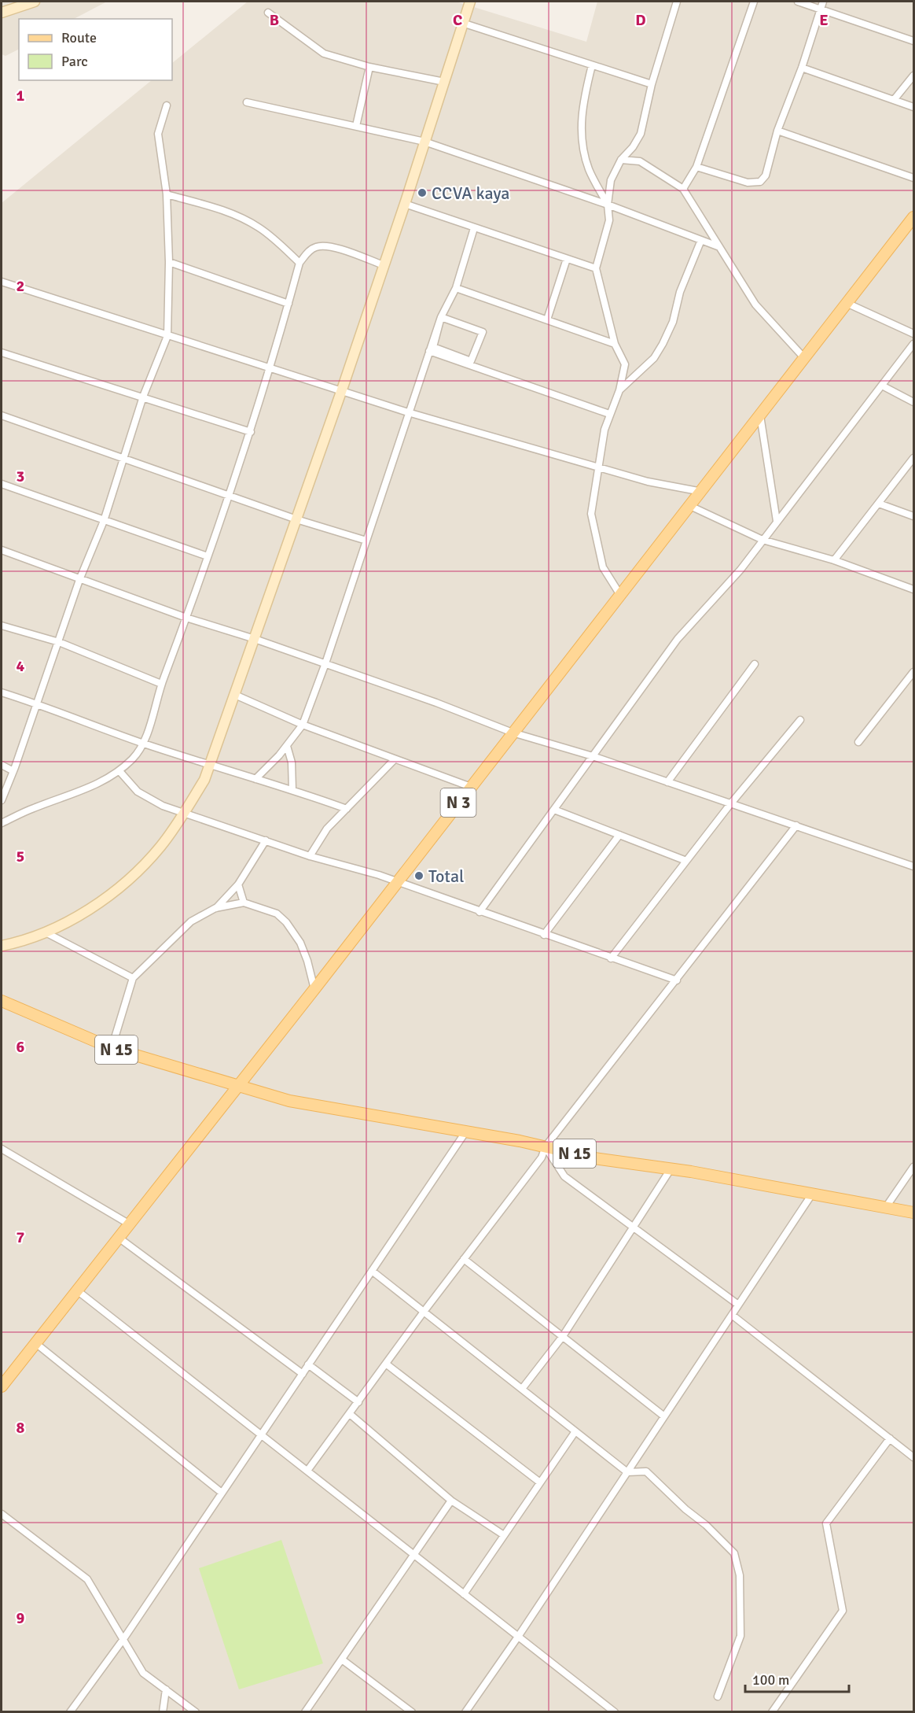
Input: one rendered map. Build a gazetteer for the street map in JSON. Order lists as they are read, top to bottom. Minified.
{"streets":{"main road":["N 3","N 15"]},"crossings":[["N 3","N 15"]],"places":["CCVA kaya","Total"],"legend":["Route","Parc"],"scale_bar":"100 m","grid":{"columns":["B","C","D","E"],"rows":["1","2","3","4","5","6","7","8","9"]}}
